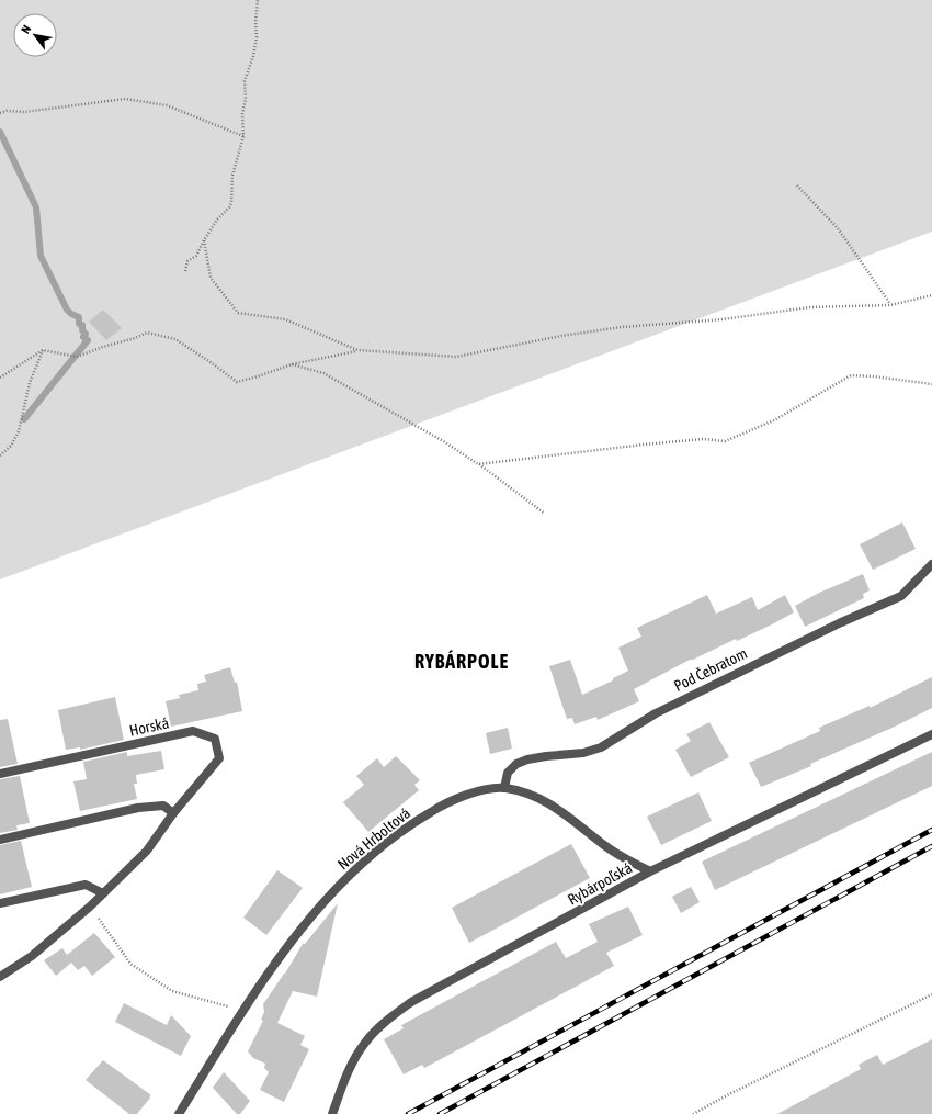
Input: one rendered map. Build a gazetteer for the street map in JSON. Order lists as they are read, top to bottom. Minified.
{"streets":{"street":["Pod Čebratom","Horská","Nová Hrboltová","Rybárpoľská"]},"crossings":[["Pod Čebratom","Nová Hrboltová"],["Nová Hrboltová","Rybárpoľská"]],"districts":["RYBÁRPOLE"],"north":"top left"}
